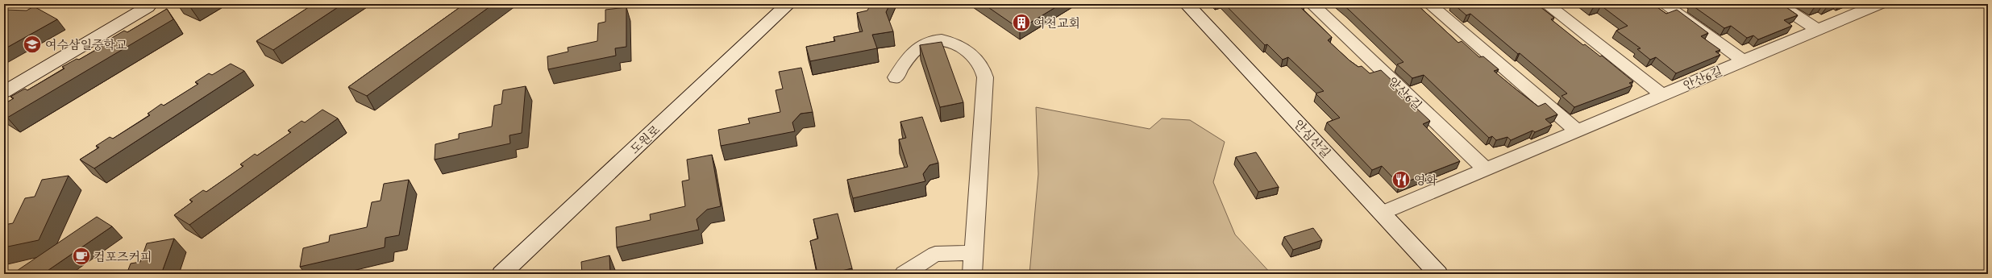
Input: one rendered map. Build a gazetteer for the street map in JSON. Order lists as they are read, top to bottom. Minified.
{"streets":{"street":["안산6길","안심산길","도원로"]},"crossings":[["안산6길","안심산길"]],"places":{"building":["여천교회"],"school or university":["여수삼일중학교"],"restaurant":["영화"],"cafe":["컴포즈커피"]}}
